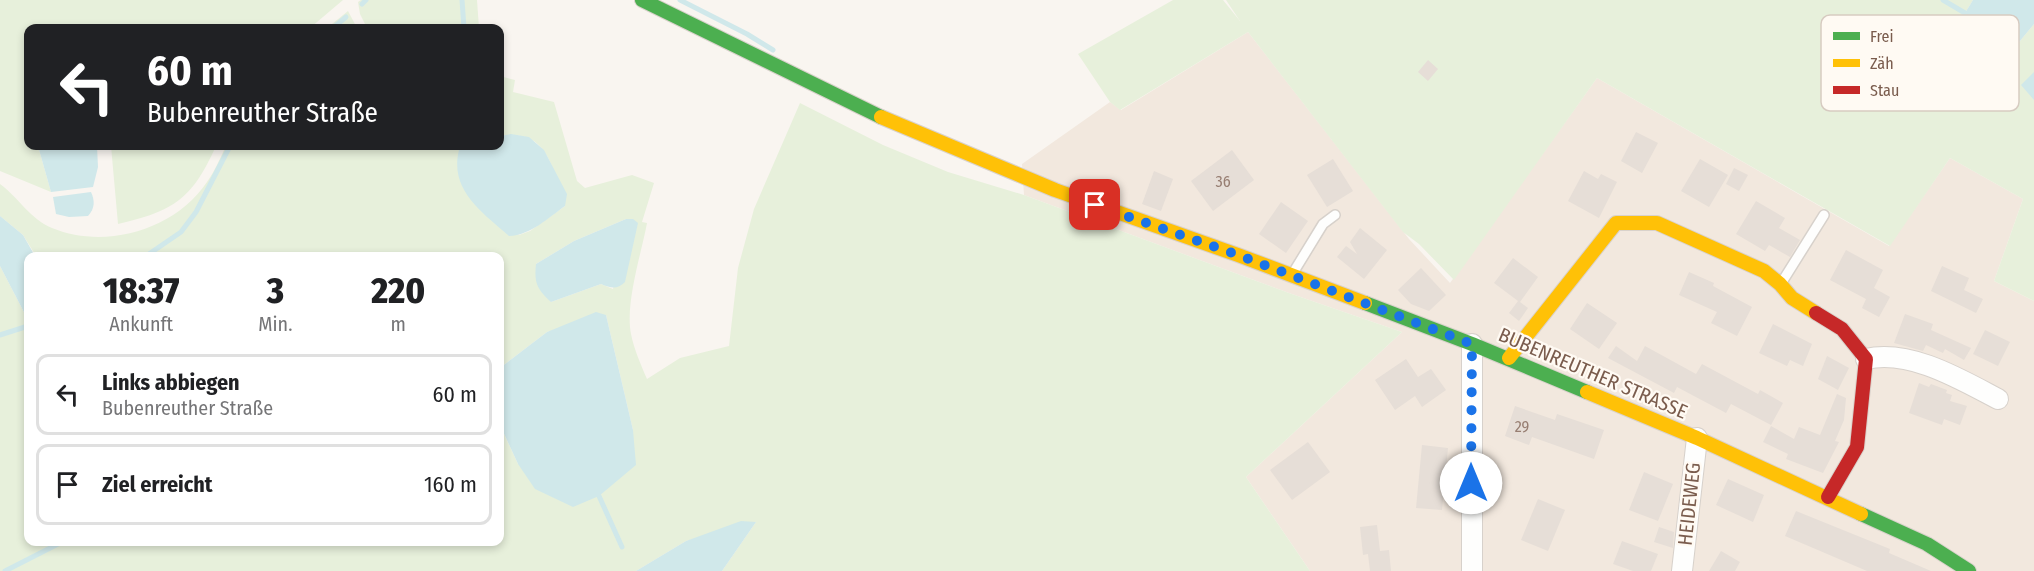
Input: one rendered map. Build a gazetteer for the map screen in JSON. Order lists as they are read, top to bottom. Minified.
{"streets":{"street":["BUBENREUTHER STRASSE","HEIDEWEG"]},"crossings":[["BUBENREUTHER STRASSE","HEIDEWEG"]],"house_numbers":["36","29"],"legend":["Frei","Zäh","Stau"],"page":{"turn":["60 m","Bubenreuther Straße"],"eta":["18:37","Ankunft","3","Min.","220","m"],"list":[{"name":"Links abbiegen","note":"Bubenreuther Straße","value":"60 m"},{"name":"Ziel erreicht","value":"160 m"}]}}
